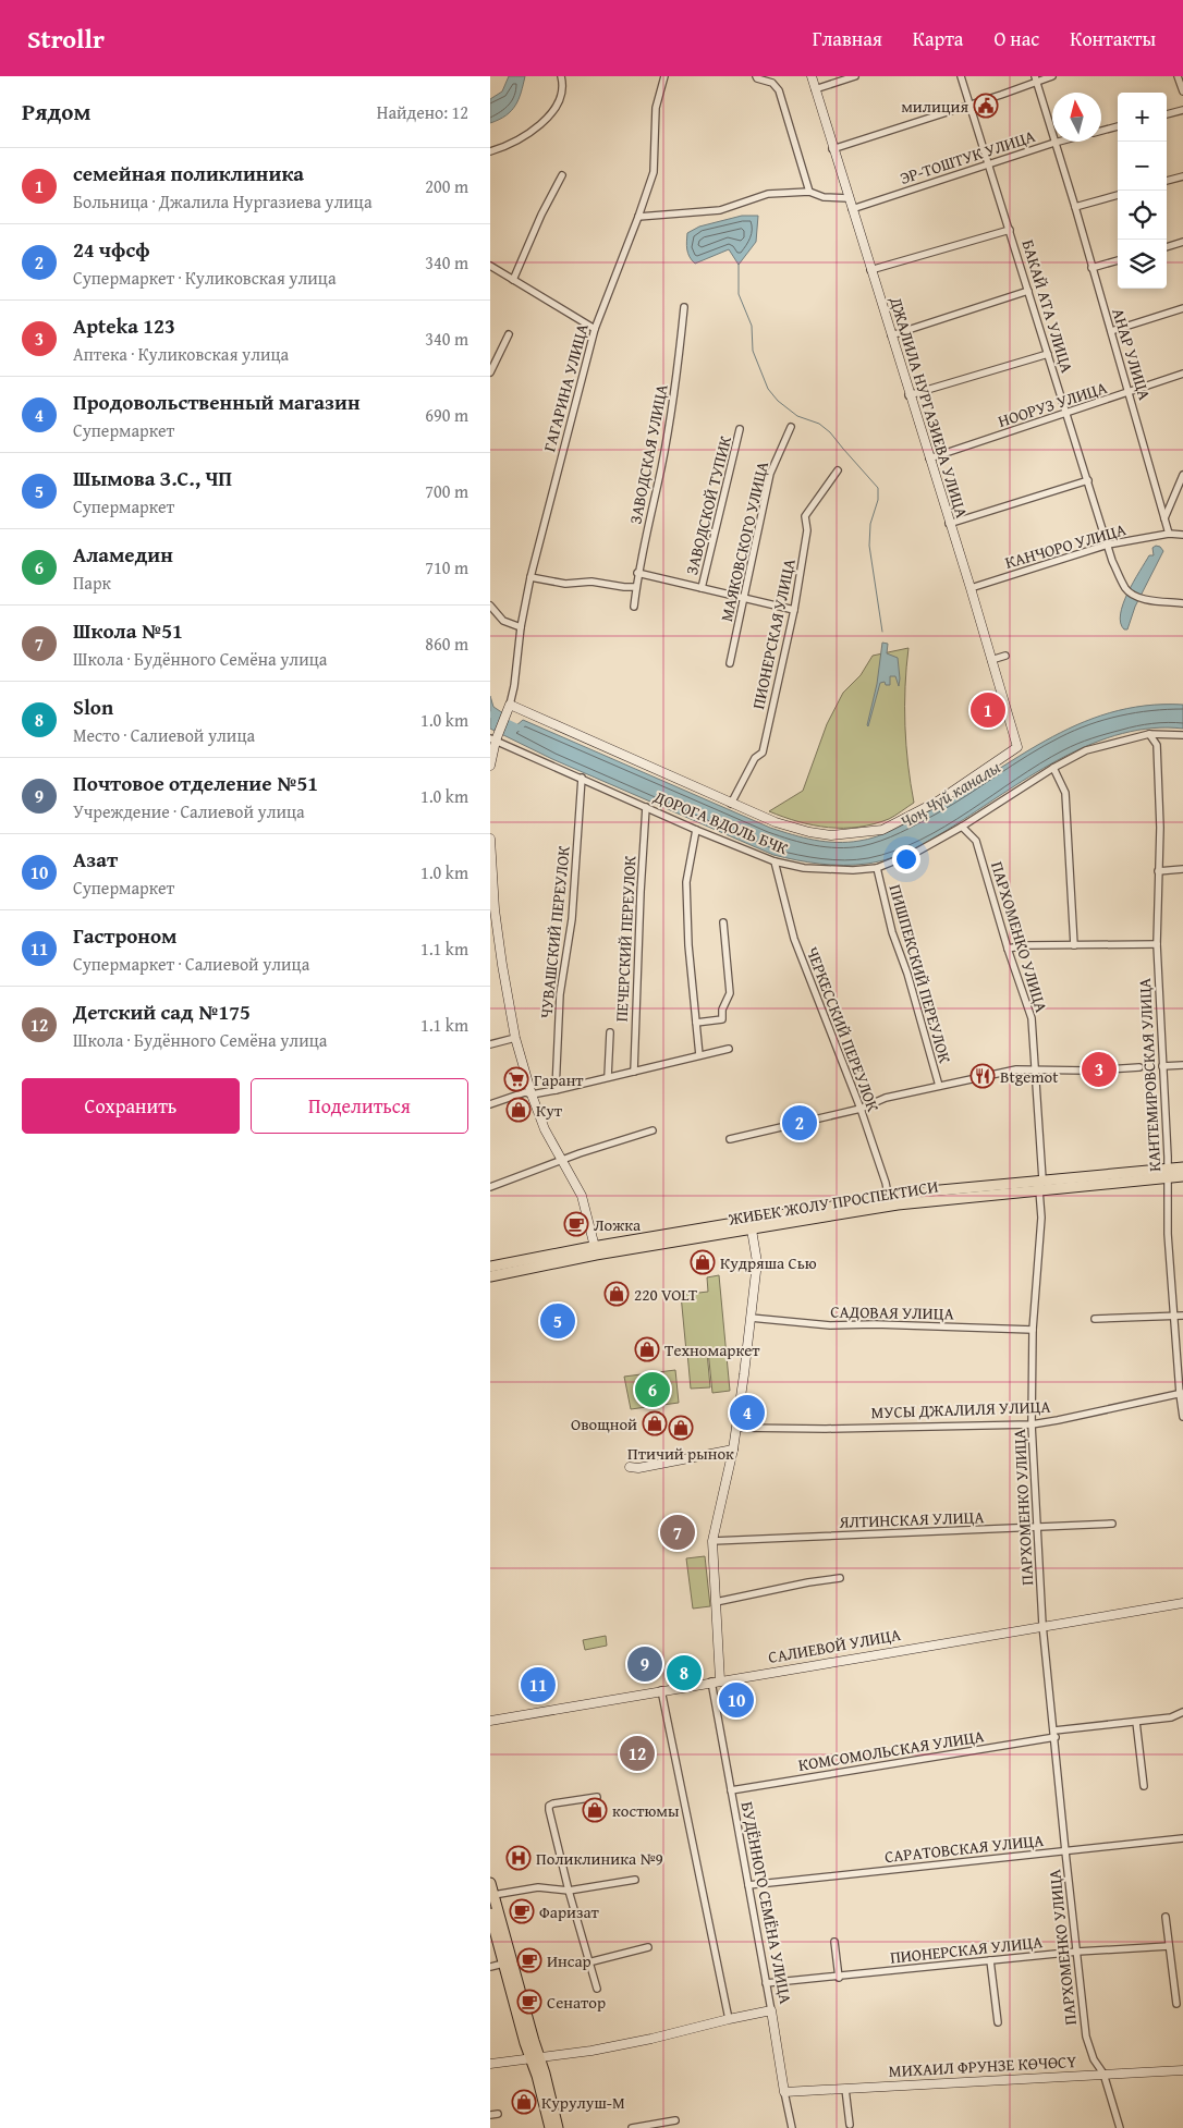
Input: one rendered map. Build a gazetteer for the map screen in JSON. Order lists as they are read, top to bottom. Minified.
{"streets":{"main road":["ЖИБЕК ЖОЛУ ПРОСПЕКТИСИ"],"street":["ЭР-ТОШТУК УЛИЦА","БАКАЙ АТА УЛИЦА","АНАР УЛИЦА","ГАГАРИНА УЛИЦА","НООРУЗ УЛИЦА","ДЖАЛИЛА НУРГАЗИЕВА УЛИЦА","ЗАВОДСКАЯ УЛИЦА","ЗАВОДСКОЙ ТУПИК","МАЯКОВСКОГО УЛИЦА","КАНЧОРО УЛИЦА","ПИОНЕРСКАЯ УЛИЦА","ДОРОГА ВДОЛЬ БЧК","ЧУВАШСКИЙ ПЕРЕУЛОК","ПАРХОМЕНКО УЛИЦА","ПЕЧЕРСКИЙ ПЕРЕУЛОК","ПИШПЕКСКИЙ ПЕРЕУЛОК","ЧЕРКЕССКИЙ ПЕРЕУЛОК","КАНТЕМИРОВСКАЯ УЛИЦА","САДОВАЯ УЛИЦА","МУСЫ ДЖАЛИЛЯ УЛИЦА","ЯЛТИНСКАЯ УЛИЦА","САЛИЕВОЙ УЛИЦА","КОМСОМОЛЬСКАЯ УЛИЦА","САРАТОВСКАЯ УЛИЦА","БУДЁННОГО СЕМЁНА УЛИЦА","МИХАИЛ ФРУНЗЕ КӨЧӨСҮ"]},"crossings":[["ЭР-ТОШТУК УЛИЦА","БАКАЙ АТА УЛИЦА"],["ЭР-ТОШТУК УЛИЦА","АНАР УЛИЦА"],["ЭР-ТОШТУК УЛИЦА","ДЖАЛИЛА НУРГАЗИЕВА УЛИЦА"],["БАКАЙ АТА УЛИЦА","НООРУЗ УЛИЦА"],["БАКАЙ АТА УЛИЦА","КАНЧОРО УЛИЦА"],["АНАР УЛИЦА","НООРУЗ УЛИЦА"],["АНАР УЛИЦА","КАНЧОРО УЛИЦА"],["НООРУЗ УЛИЦА","ДЖАЛИЛА НУРГАЗИЕВА УЛИЦА"],["ДЖАЛИЛА НУРГАЗИЕВА УЛИЦА","КАНЧОРО УЛИЦА"],["ДЖАЛИЛА НУРГАЗИЕВА УЛИЦА","ПИОНЕРСКАЯ УЛИЦА"],["ПИОНЕРСКАЯ УЛИЦА","ПАРХОМЕНКО УЛИЦА"],["ПИОНЕРСКАЯ УЛИЦА","БУДЁННОГО СЕМЁНА УЛИЦА"],["ДОРОГА ВДОЛЬ БЧК","ЧУВАШСКИЙ ПЕРЕУЛОК"],["ДОРОГА ВДОЛЬ БЧК","ПАРХОМЕНКО УЛИЦА"],["ДОРОГА ВДОЛЬ БЧК","ПЕЧЕРСКИЙ ПЕРЕУЛОК"],["ДОРОГА ВДОЛЬ БЧК","ПИШПЕКСКИЙ ПЕРЕУЛОК"],["ДОРОГА ВДОЛЬ БЧК","ЧЕРКЕССКИЙ ПЕРЕУЛОК"],["ДОРОГА ВДОЛЬ БЧК","КАНТЕМИРОВСКАЯ УЛИЦА"],["ПАРХОМЕНКО УЛИЦА","ЖИБЕК ЖОЛУ ПРОСПЕКТИСИ"],["ПАРХОМЕНКО УЛИЦА","САДОВАЯ УЛИЦА"],["ПАРХОМЕНКО УЛИЦА","МУСЫ ДЖАЛИЛЯ УЛИЦА"],["ПАРХОМЕНКО УЛИЦА","ЯЛТИНСКАЯ УЛИЦА"],["ПАРХОМЕНКО УЛИЦА","САЛИЕВОЙ УЛИЦА"],["ПАРХОМЕНКО УЛИЦА","КОМСОМОЛЬСКАЯ УЛИЦА"],["ПАРХОМЕНКО УЛИЦА","САРАТОВСКАЯ УЛИЦА"],["ПАРХОМЕНКО УЛИЦА","МИХАИЛ ФРУНЗЕ КӨЧӨСҮ"],["ЧЕРКЕССКИЙ ПЕРЕУЛОК","ЖИБЕК ЖОЛУ ПРОСПЕКТИСИ"],["КАНТЕМИРОВСКАЯ УЛИЦА","ЖИБЕК ЖОЛУ ПРОСПЕКТИСИ"],["КАНТЕМИРОВСКАЯ УЛИЦА","МУСЫ ДЖАЛИЛЯ УЛИЦА"],["ЖИБЕК ЖОЛУ ПРОСПЕКТИСИ","БУДЁННОГО СЕМЁНА УЛИЦА"],["САДОВАЯ УЛИЦА","БУДЁННОГО СЕМЁНА УЛИЦА"],["МУСЫ ДЖАЛИЛЯ УЛИЦА","БУДЁННОГО СЕМЁНА УЛИЦА"],["ЯЛТИНСКАЯ УЛИЦА","БУДЁННОГО СЕМЁНА УЛИЦА"],["САЛИЕВОЙ УЛИЦА","БУДЁННОГО СЕМЁНА УЛИЦА"],["КОМСОМОЛЬСКАЯ УЛИЦА","БУДЁННОГО СЕМЁНА УЛИЦА"],["САРАТОВСКАЯ УЛИЦА","БУДЁННОГО СЕМЁНА УЛИЦА"],["БУДЁННОГО СЕМЁНА УЛИЦА","МИХАИЛ ФРУНЗЕ КӨЧӨСҮ"]],"water":["Чоң Чүй каналы"],"places":{"public building":["милиция"],"restaurant":["Btgemot"],"supermarket":["Гарант"],"shop":["Кут","Кудряша Сью","220 VOLT","Техномаркет","Овощной","Птичий рынок","костюмы","Курулуш-М"],"cafe":["Ложка","Фаризат","Инсар","Сенатор"],"hospital":["Поликлиника №9"]},"north":"top","page":{"header":"Strollr","nav":["Главная","Карта","О нас","Контакты"],"heading":["Рядом","Найдено: 12"],"map_buttons":["+","−"],"list":[{"mark":"1","name":"семейная поликлиника","note":"Больница · Джалила Нургазиева улица","value":"200 m"},{"mark":"2","name":"24 чфсф","note":"Супермаркет · Куликовская улица","value":"340 m"},{"mark":"3","name":"Apteka 123","note":"Аптека · Куликовская улица","value":"340 m"},{"mark":"4","name":"Продовольственный магазин","note":"Супермаркет","value":"690 m"},{"mark":"5","name":"Шымова З.С., ЧП","note":"Супермаркет","value":"700 m"},{"mark":"6","name":"Аламедин","note":"Парк","value":"710 m"},{"mark":"7","name":"Школа №51","note":"Школа · Будённого Семёна улица","value":"860 m"},{"mark":"8","name":"Slon","note":"Место · Салиевой улица","value":"1.0 km"},{"mark":"9","name":"Почтовое отделение №51","note":"Учреждение · Салиевой улица","value":"1.0 km"},{"mark":"10","name":"Азат","note":"Супермаркет","value":"1.0 km"},{"mark":"11","name":"Гастроном","note":"Супермаркет · Салиевой улица","value":"1.1 km"},{"mark":"12","name":"Детский сад №175","note":"Школа · Будённого Семёна улица","value":"1.1 km"}],"pins":["1","3","2","5","6","4","7","9","8","11","10","12"],"buttons":["Сохранить","Поделиться"]}}
